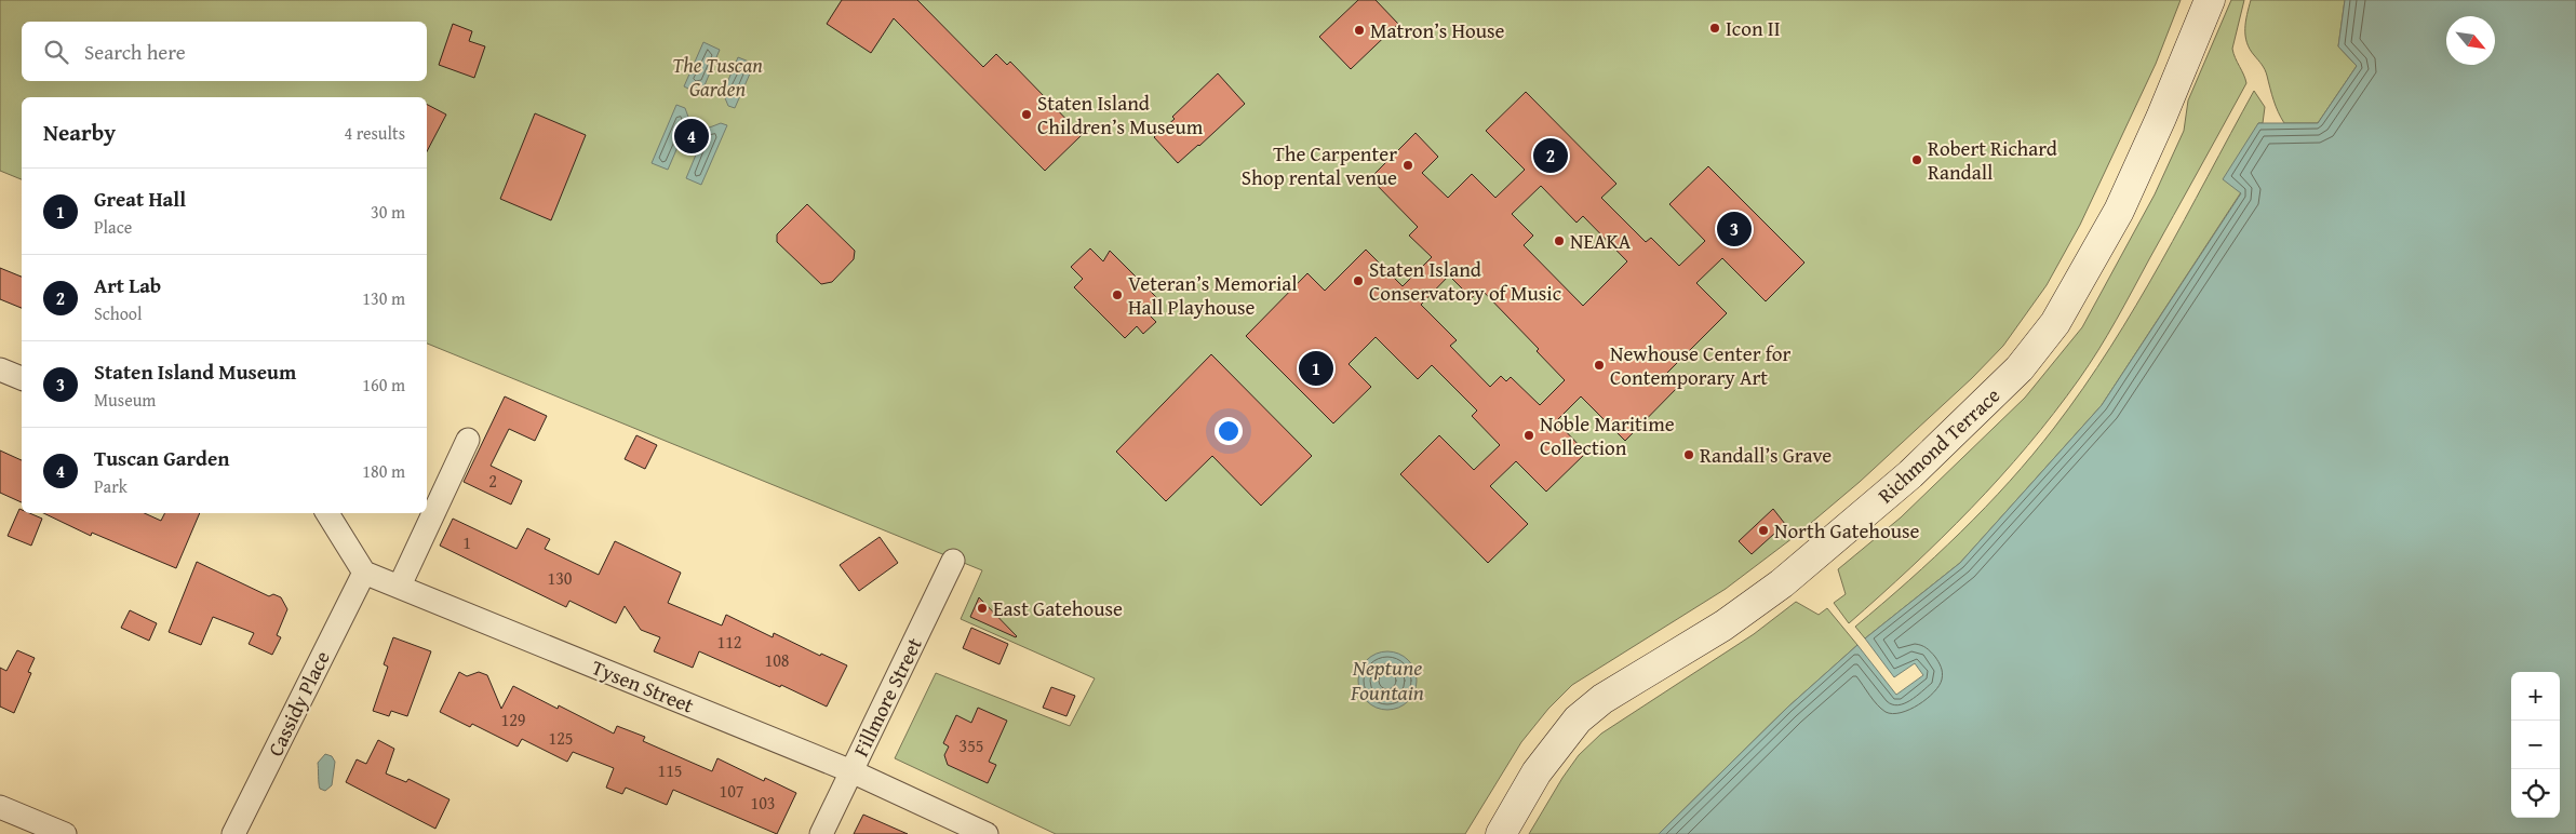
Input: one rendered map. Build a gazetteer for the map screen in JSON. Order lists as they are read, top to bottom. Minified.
{"streets":{"main road":["Richmond Terrace"],"street":["Tysen Street","Fillmore Street","Cassidy Place"]},"crossings":[["Tysen Street","Fillmore Street"],["Tysen Street","Cassidy Place"]],"water":["Neptune Fountain"],"parks":["The Tuscan Garden"],"places":["Icon II","Matron’s House","Staten Island Children’s Museum","Robert Richard Randall","The Carpenter Shop rental venue","NEAKA","Staten Island Conservatory of Music","Veteran’s Memorial Hall Playhouse","Newhouse Center for Contemporary Art","Noble Maritime Collection","Randall’s Grave","North Gatehouse","East Gatehouse"],"house_numbers":["2","1","130","112","108","129","125","355","115","107","103"],"north":"bottom right","page":{"search":"Search here","heading":["Nearby","4 results"],"pins":["4","2","3","1"],"list":[{"mark":"1","name":"Great Hall","note":"Place","value":"30 m"},{"mark":"2","name":"Art Lab","note":"School","value":"130 m"},{"mark":"3","name":"Staten Island Museum","note":"Museum","value":"160 m"},{"mark":"4","name":"Tuscan Garden","note":"Park","value":"180 m"}],"map_buttons":["+","−"]}}
